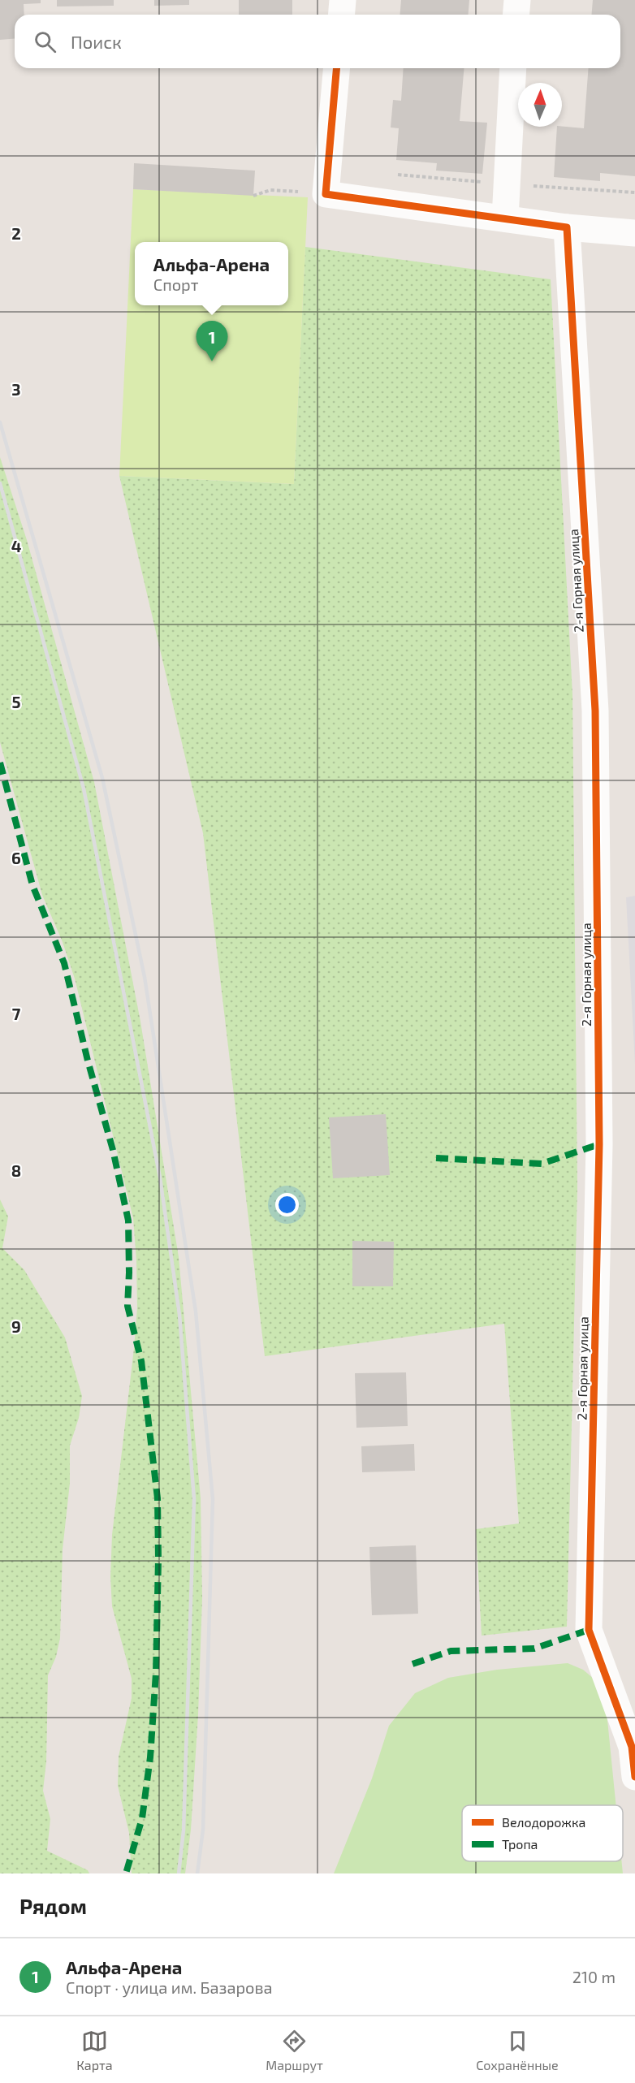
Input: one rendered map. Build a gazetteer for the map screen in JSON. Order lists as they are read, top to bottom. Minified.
{"streets":{"street":["2-я Горная улица"]},"legend":["Велодорожка","Тропа"],"north":"top","page":{"search":"Поиск","popup":["Альфа-Арена","Спорт"],"pins":"1","heading":"Рядом","list":[{"mark":"1","name":"Альфа-Арена","note":"Спорт · улица им. Базарова","value":"210 m"}],"nav":["Карта","Маршрут","Сохранённые"]},"grid":{"rows":["2","3","4","5","6","7","8","9"]}}
